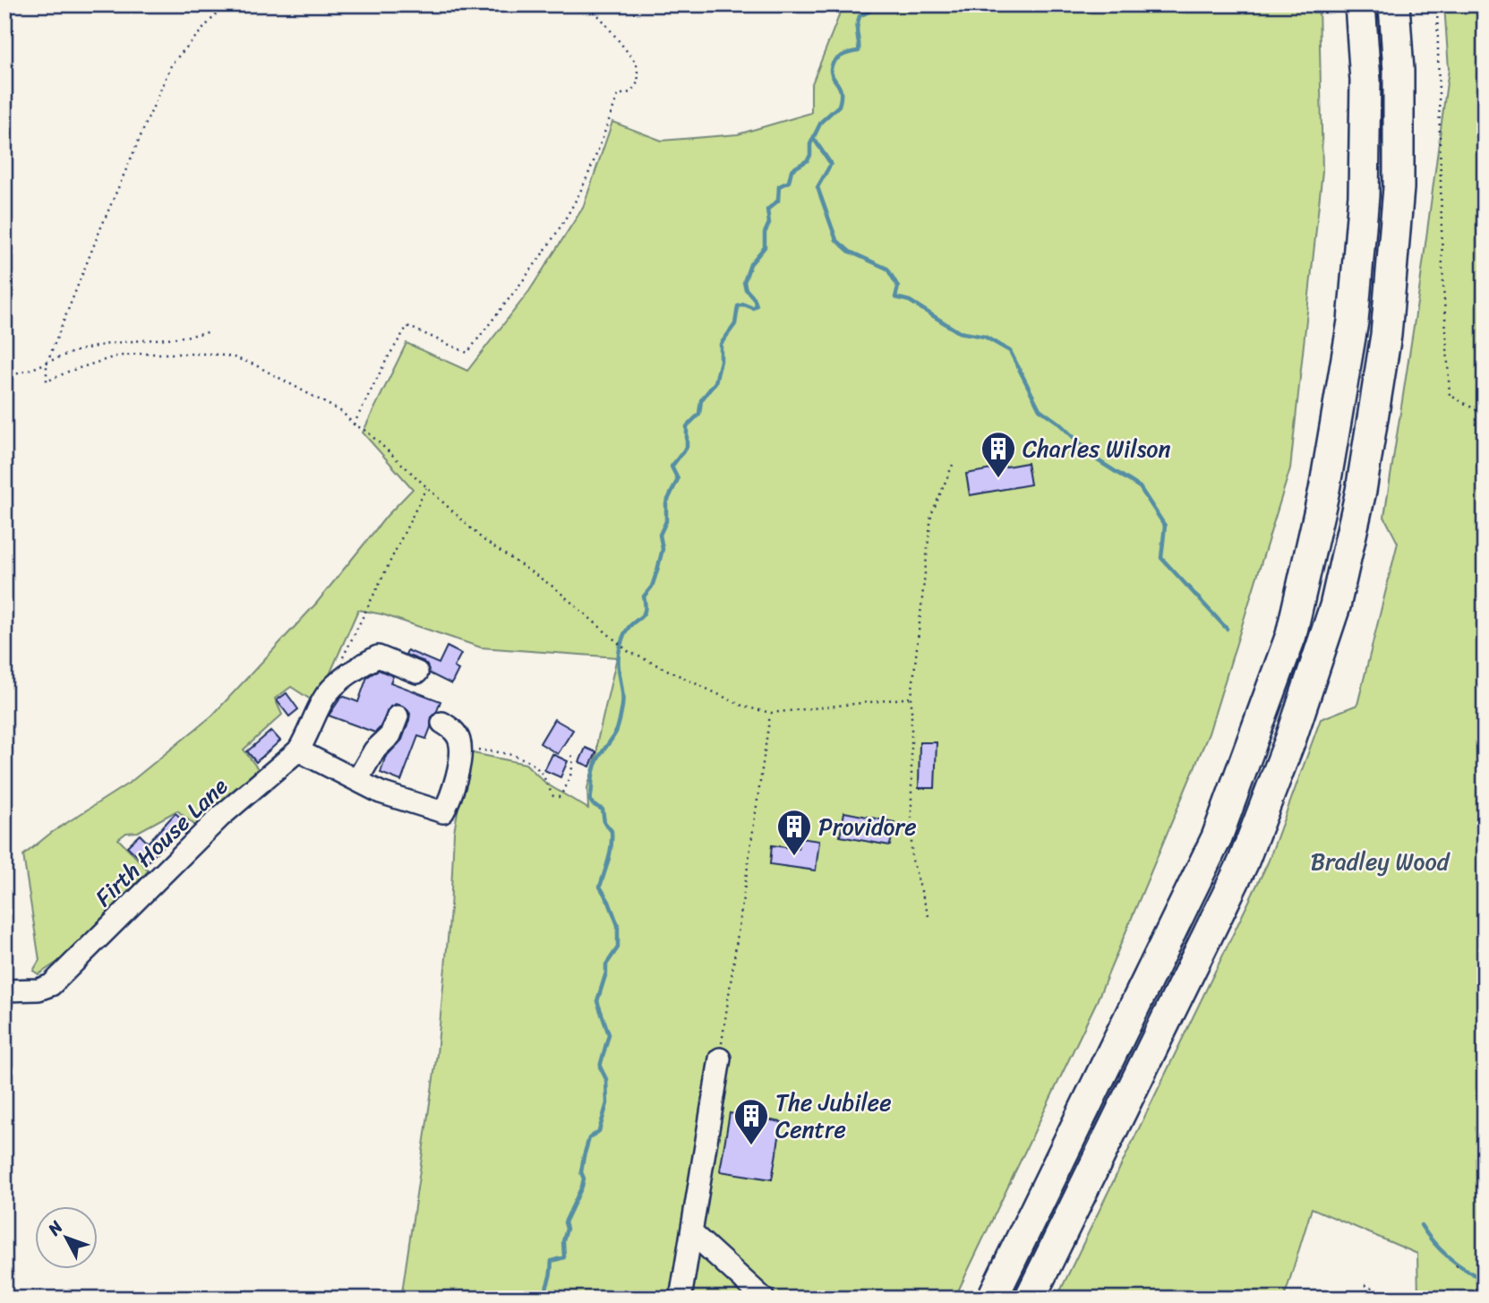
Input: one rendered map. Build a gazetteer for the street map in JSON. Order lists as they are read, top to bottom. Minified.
{"streets":{"lane":["Firth House Lane"]},"parks":["Bradley Wood"],"places":{"building":["Charles Wilson","Providore","The Jubilee Centre"]},"north":"top left"}
